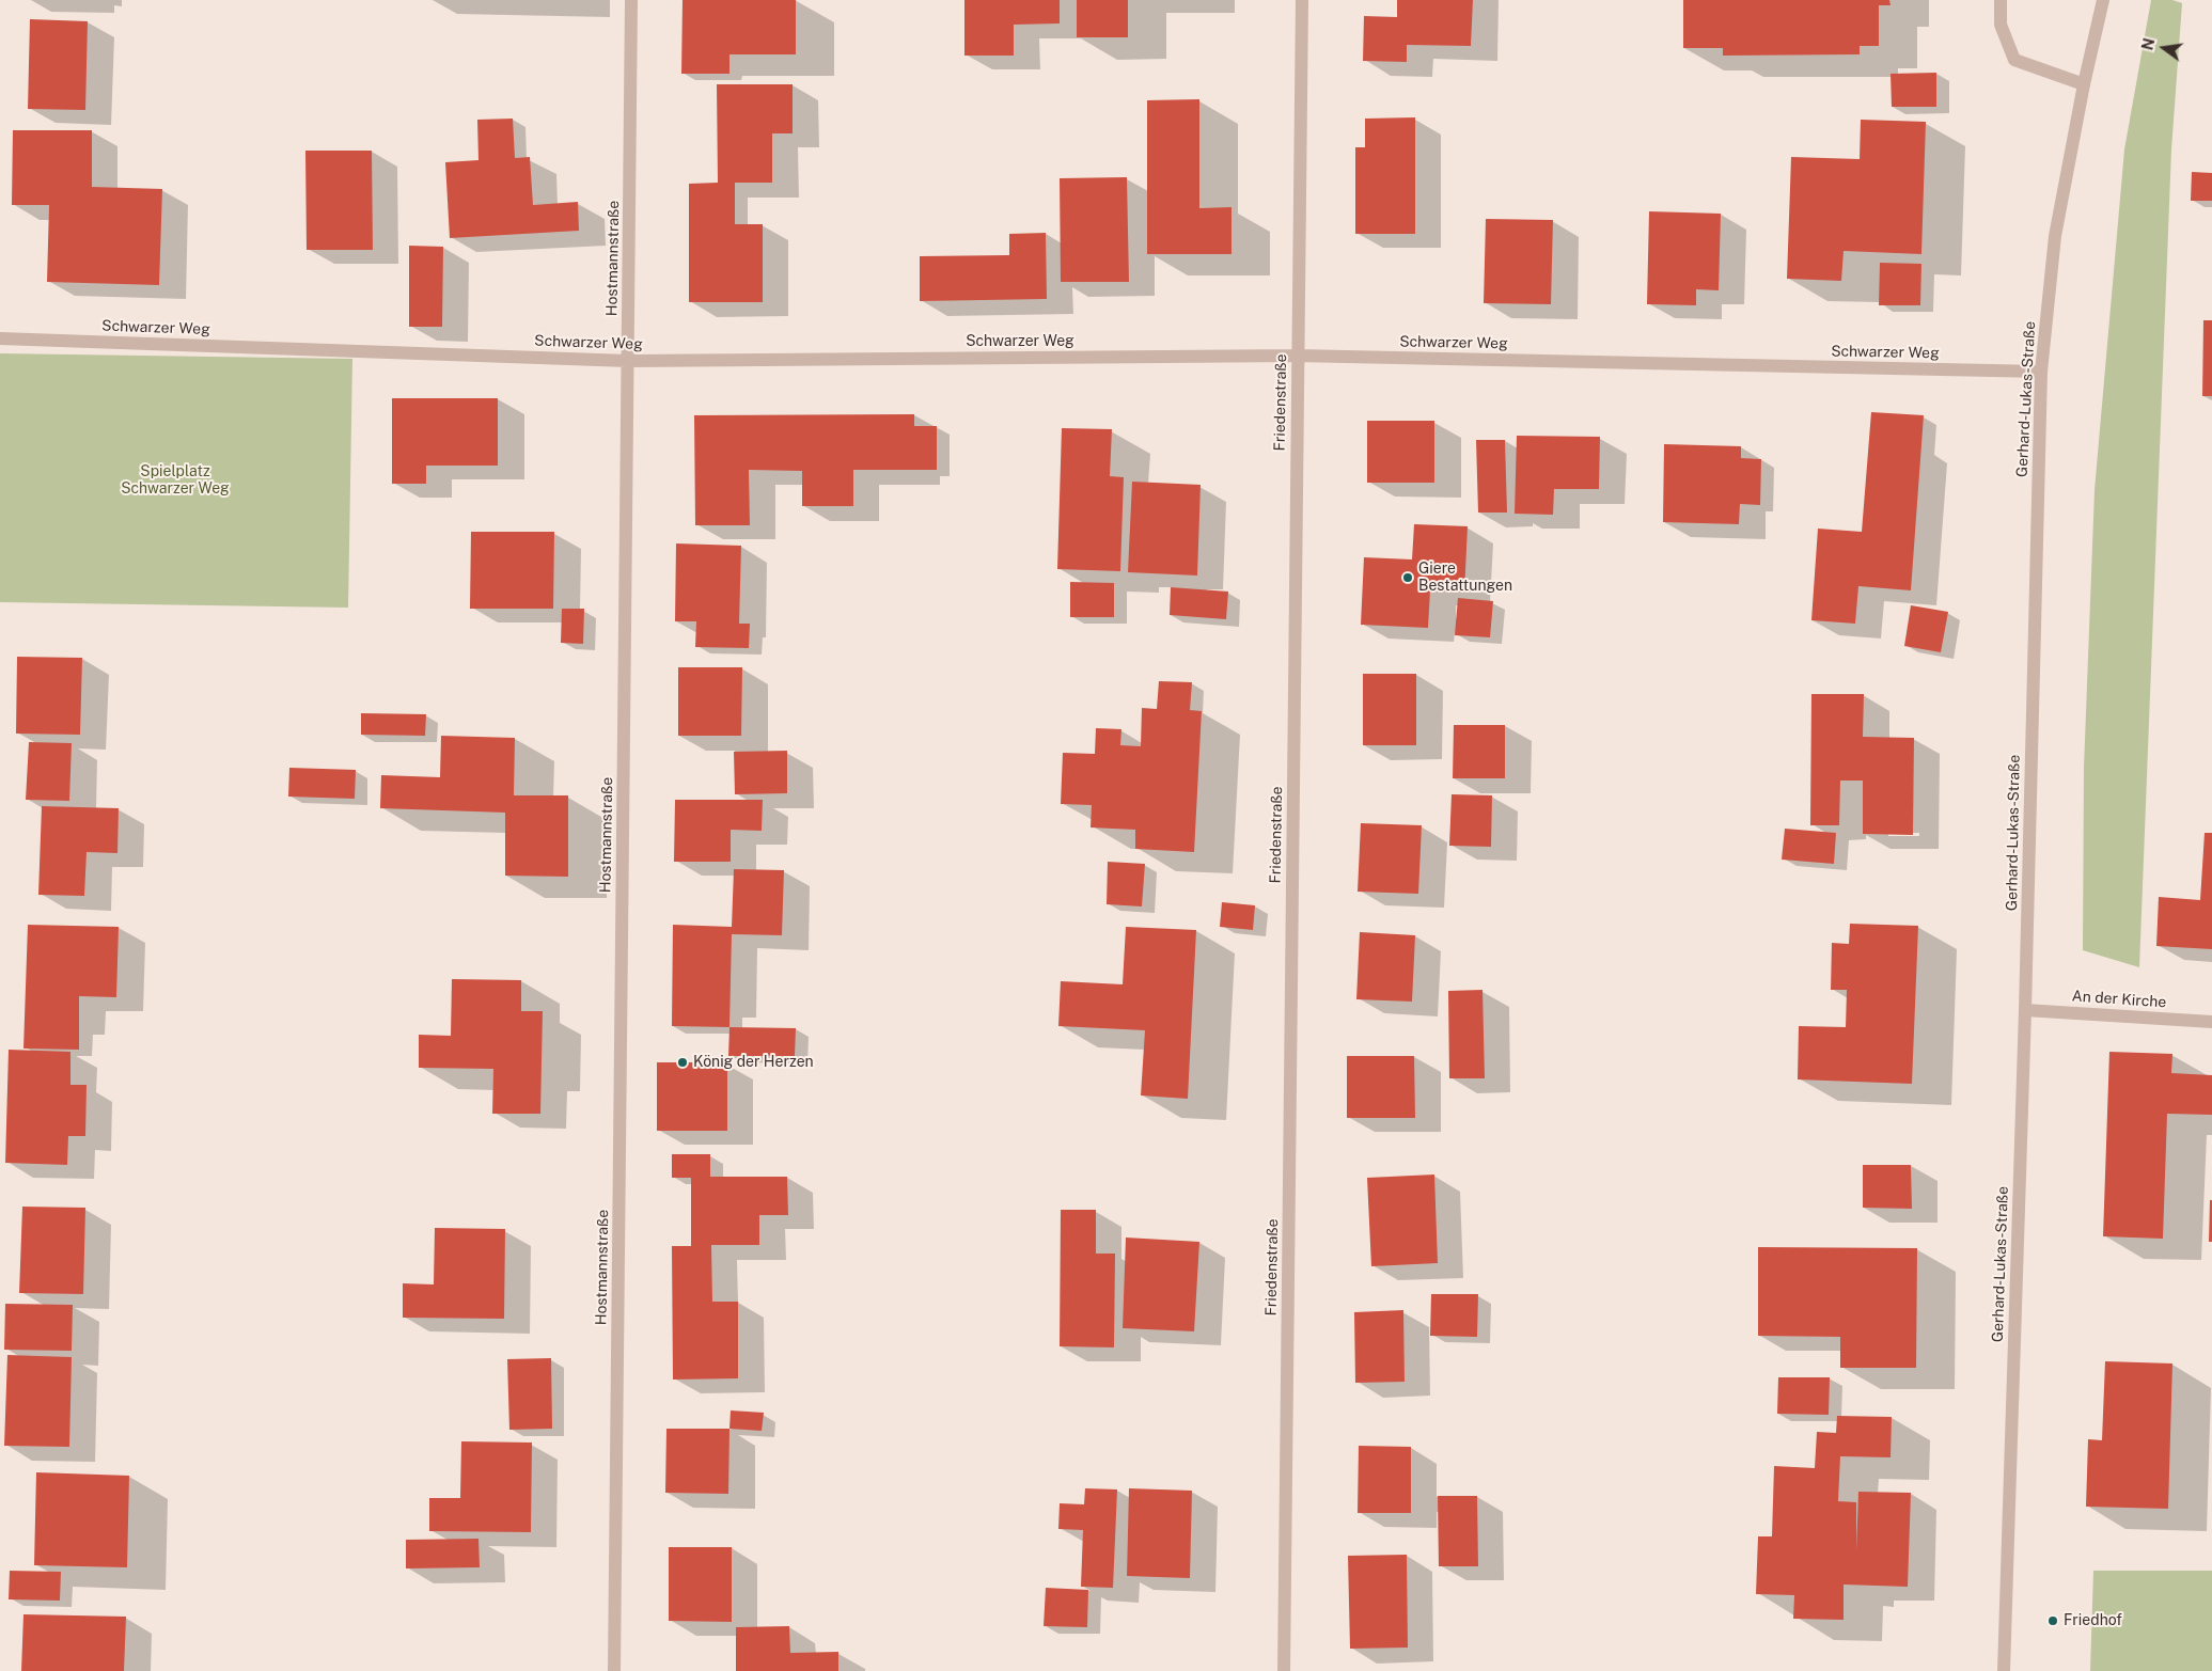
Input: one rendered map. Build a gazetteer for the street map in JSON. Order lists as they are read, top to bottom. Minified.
{"streets":{"street":["Hostmannstraße","Schwarzer Weg","Gerhard-Lukas-Straße","Friedenstraße","An der Kirche"]},"crossings":[["Hostmannstraße","Schwarzer Weg"],["Schwarzer Weg","Gerhard-Lukas-Straße"],["Schwarzer Weg","Friedenstraße"],["Gerhard-Lukas-Straße","An der Kirche"]],"parks":["Spielplatz Schwarzer Weg"],"places":["Giere Bestattungen","König der Herzen","Friedhof"],"north":"left"}
